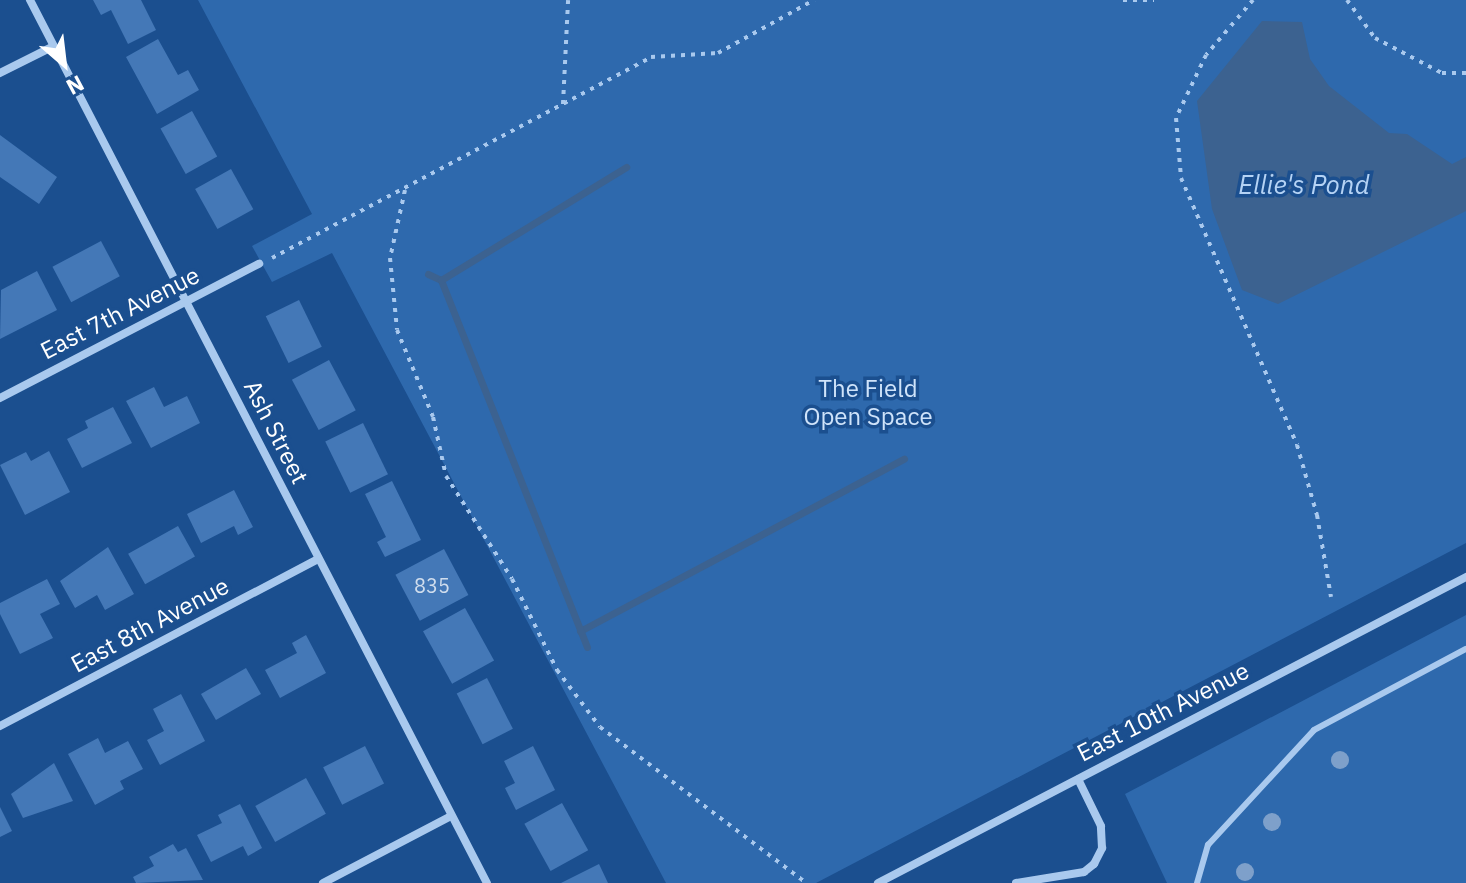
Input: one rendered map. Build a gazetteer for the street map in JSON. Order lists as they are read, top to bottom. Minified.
{"streets":{"street":["East 7th Avenue","Ash Street","East 8th Avenue","East 10th Avenue"]},"crossings":[["East 7th Avenue","Ash Street"],["Ash Street","East 8th Avenue"]],"water":["Ellie's Pond"],"parks":["The Field Open Space"],"house_numbers":["835"],"north":"bottom right"}
